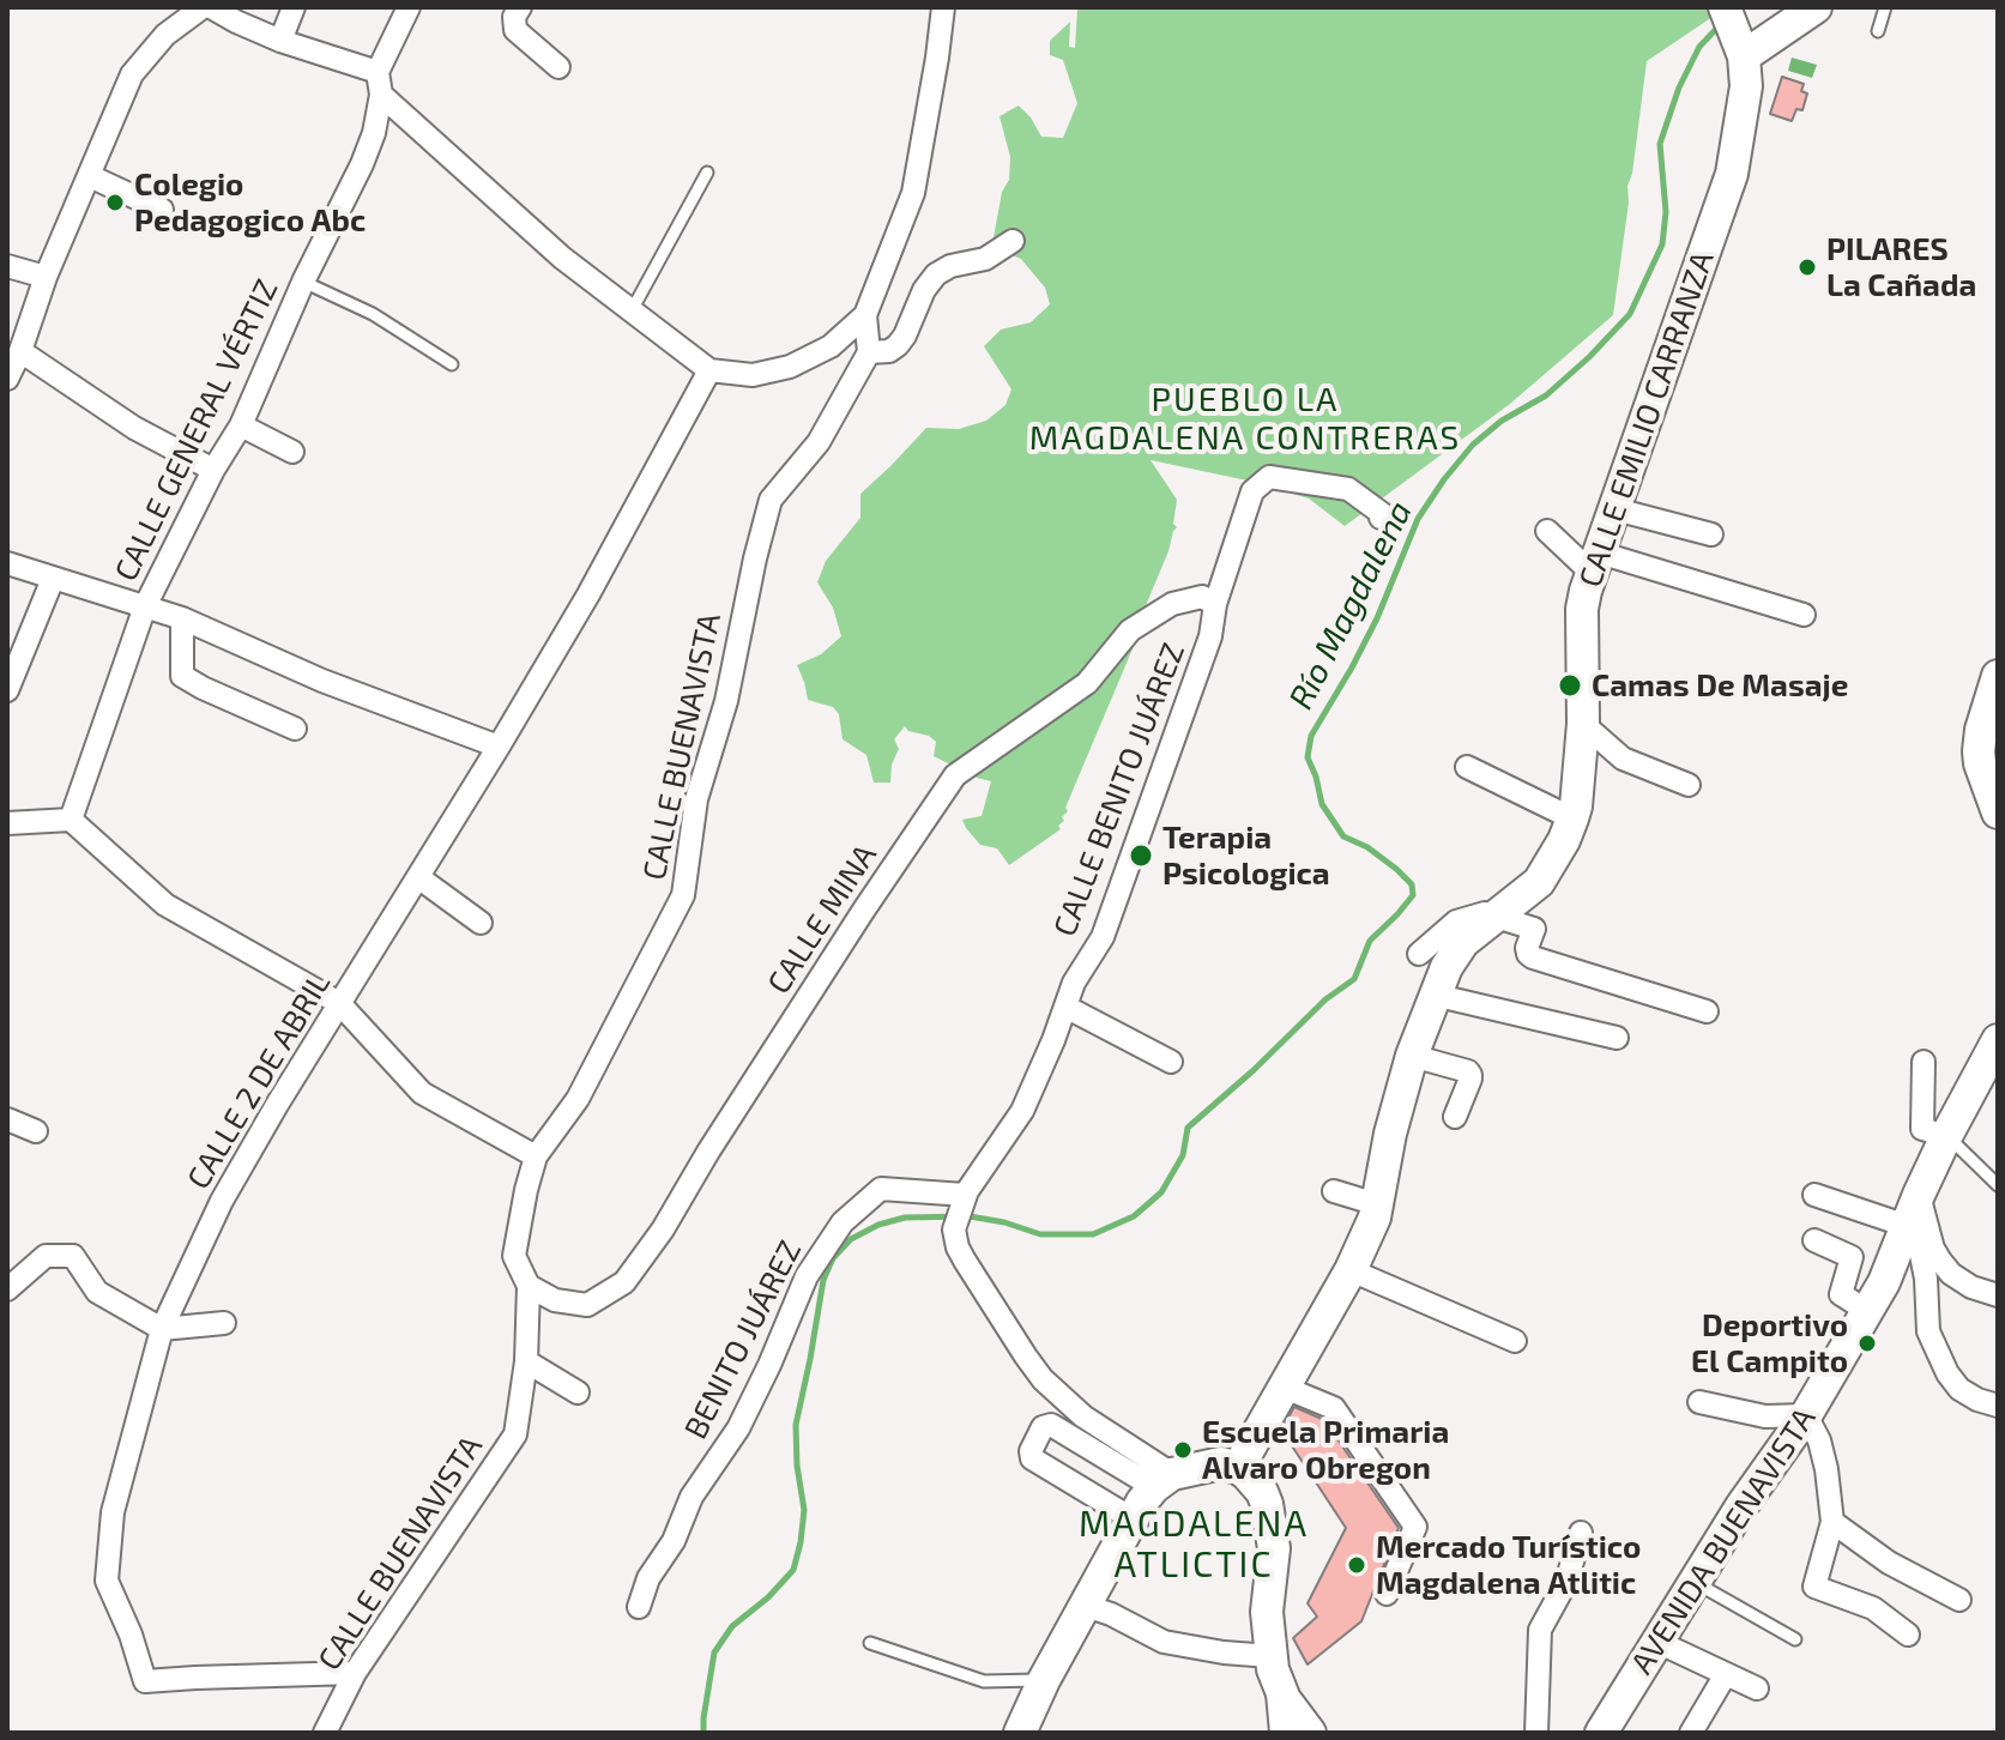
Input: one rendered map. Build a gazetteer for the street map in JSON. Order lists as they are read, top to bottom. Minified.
{"streets":{"street":["CALLE EMILIO CARRANZA","CALLE GENERAL VÉRTIZ","CALLE BUENAVISTA","CALLE BENITO JUÁREZ","CALLE MINA","CALLE 2 DE ABRIL","BENITO JUÁREZ","AVENIDA BUENAVISTA"]},"crossings":[["CALLE BUENAVISTA","CALLE MINA"],["CALLE BUENAVISTA","CALLE 2 DE ABRIL"],["CALLE BENITO JUÁREZ","CALLE MINA"],["CALLE BENITO JUÁREZ","BENITO JUÁREZ"]],"districts":["PUEBLO LA MAGDALENA CONTRERAS","MAGDALENA ATLICTIC"],"water":["Río Magdalena"],"places":["Colegio Pedagogico Abc","PILARES La Cañada","Camas De Masaje","Terapia Psicologica","Deportivo El Campito","Escuela Primaria Alvaro Obregon","Mercado Turístico Magdalena Atlitic"]}
